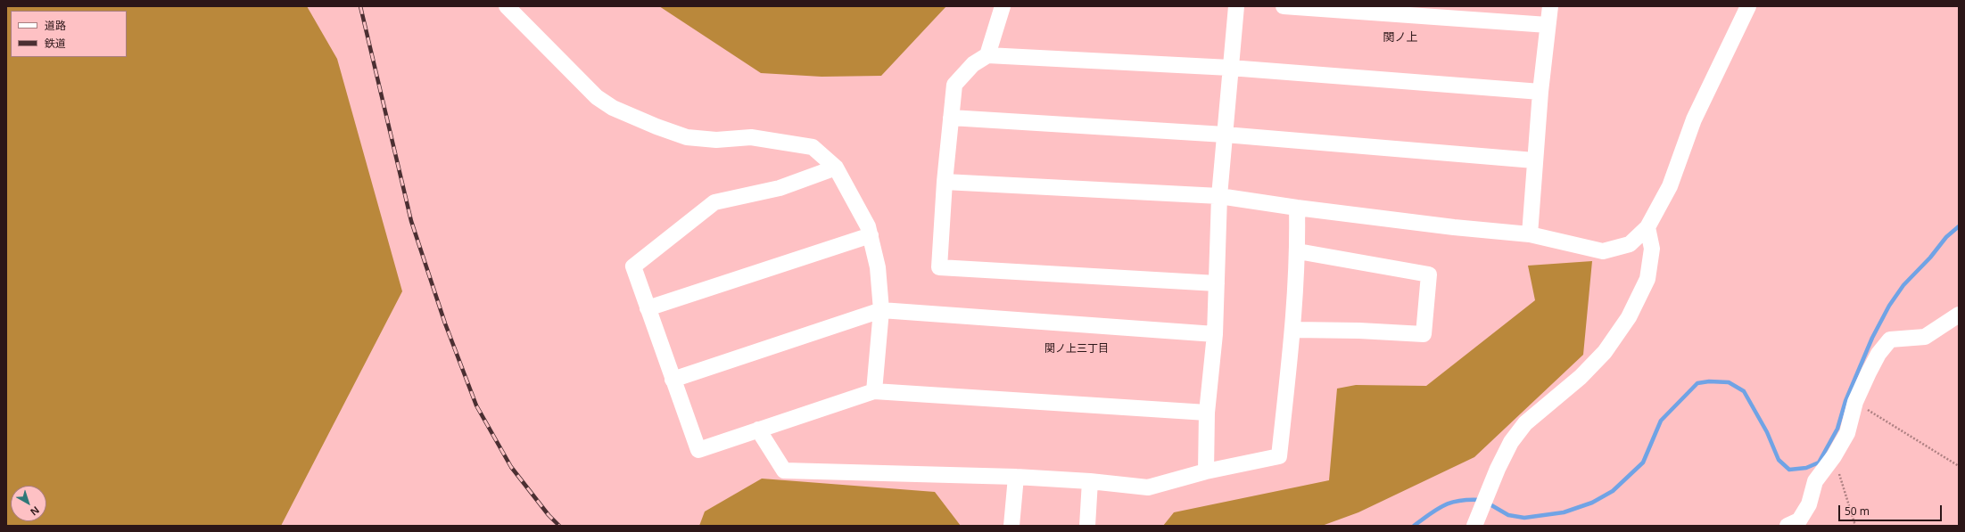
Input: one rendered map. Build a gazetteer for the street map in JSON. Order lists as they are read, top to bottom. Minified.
{"districts":["関ノ上","関ノ上三丁目"],"legend":["道路","鉄道"],"scale_bar":"50 m","north":"bottom right"}
